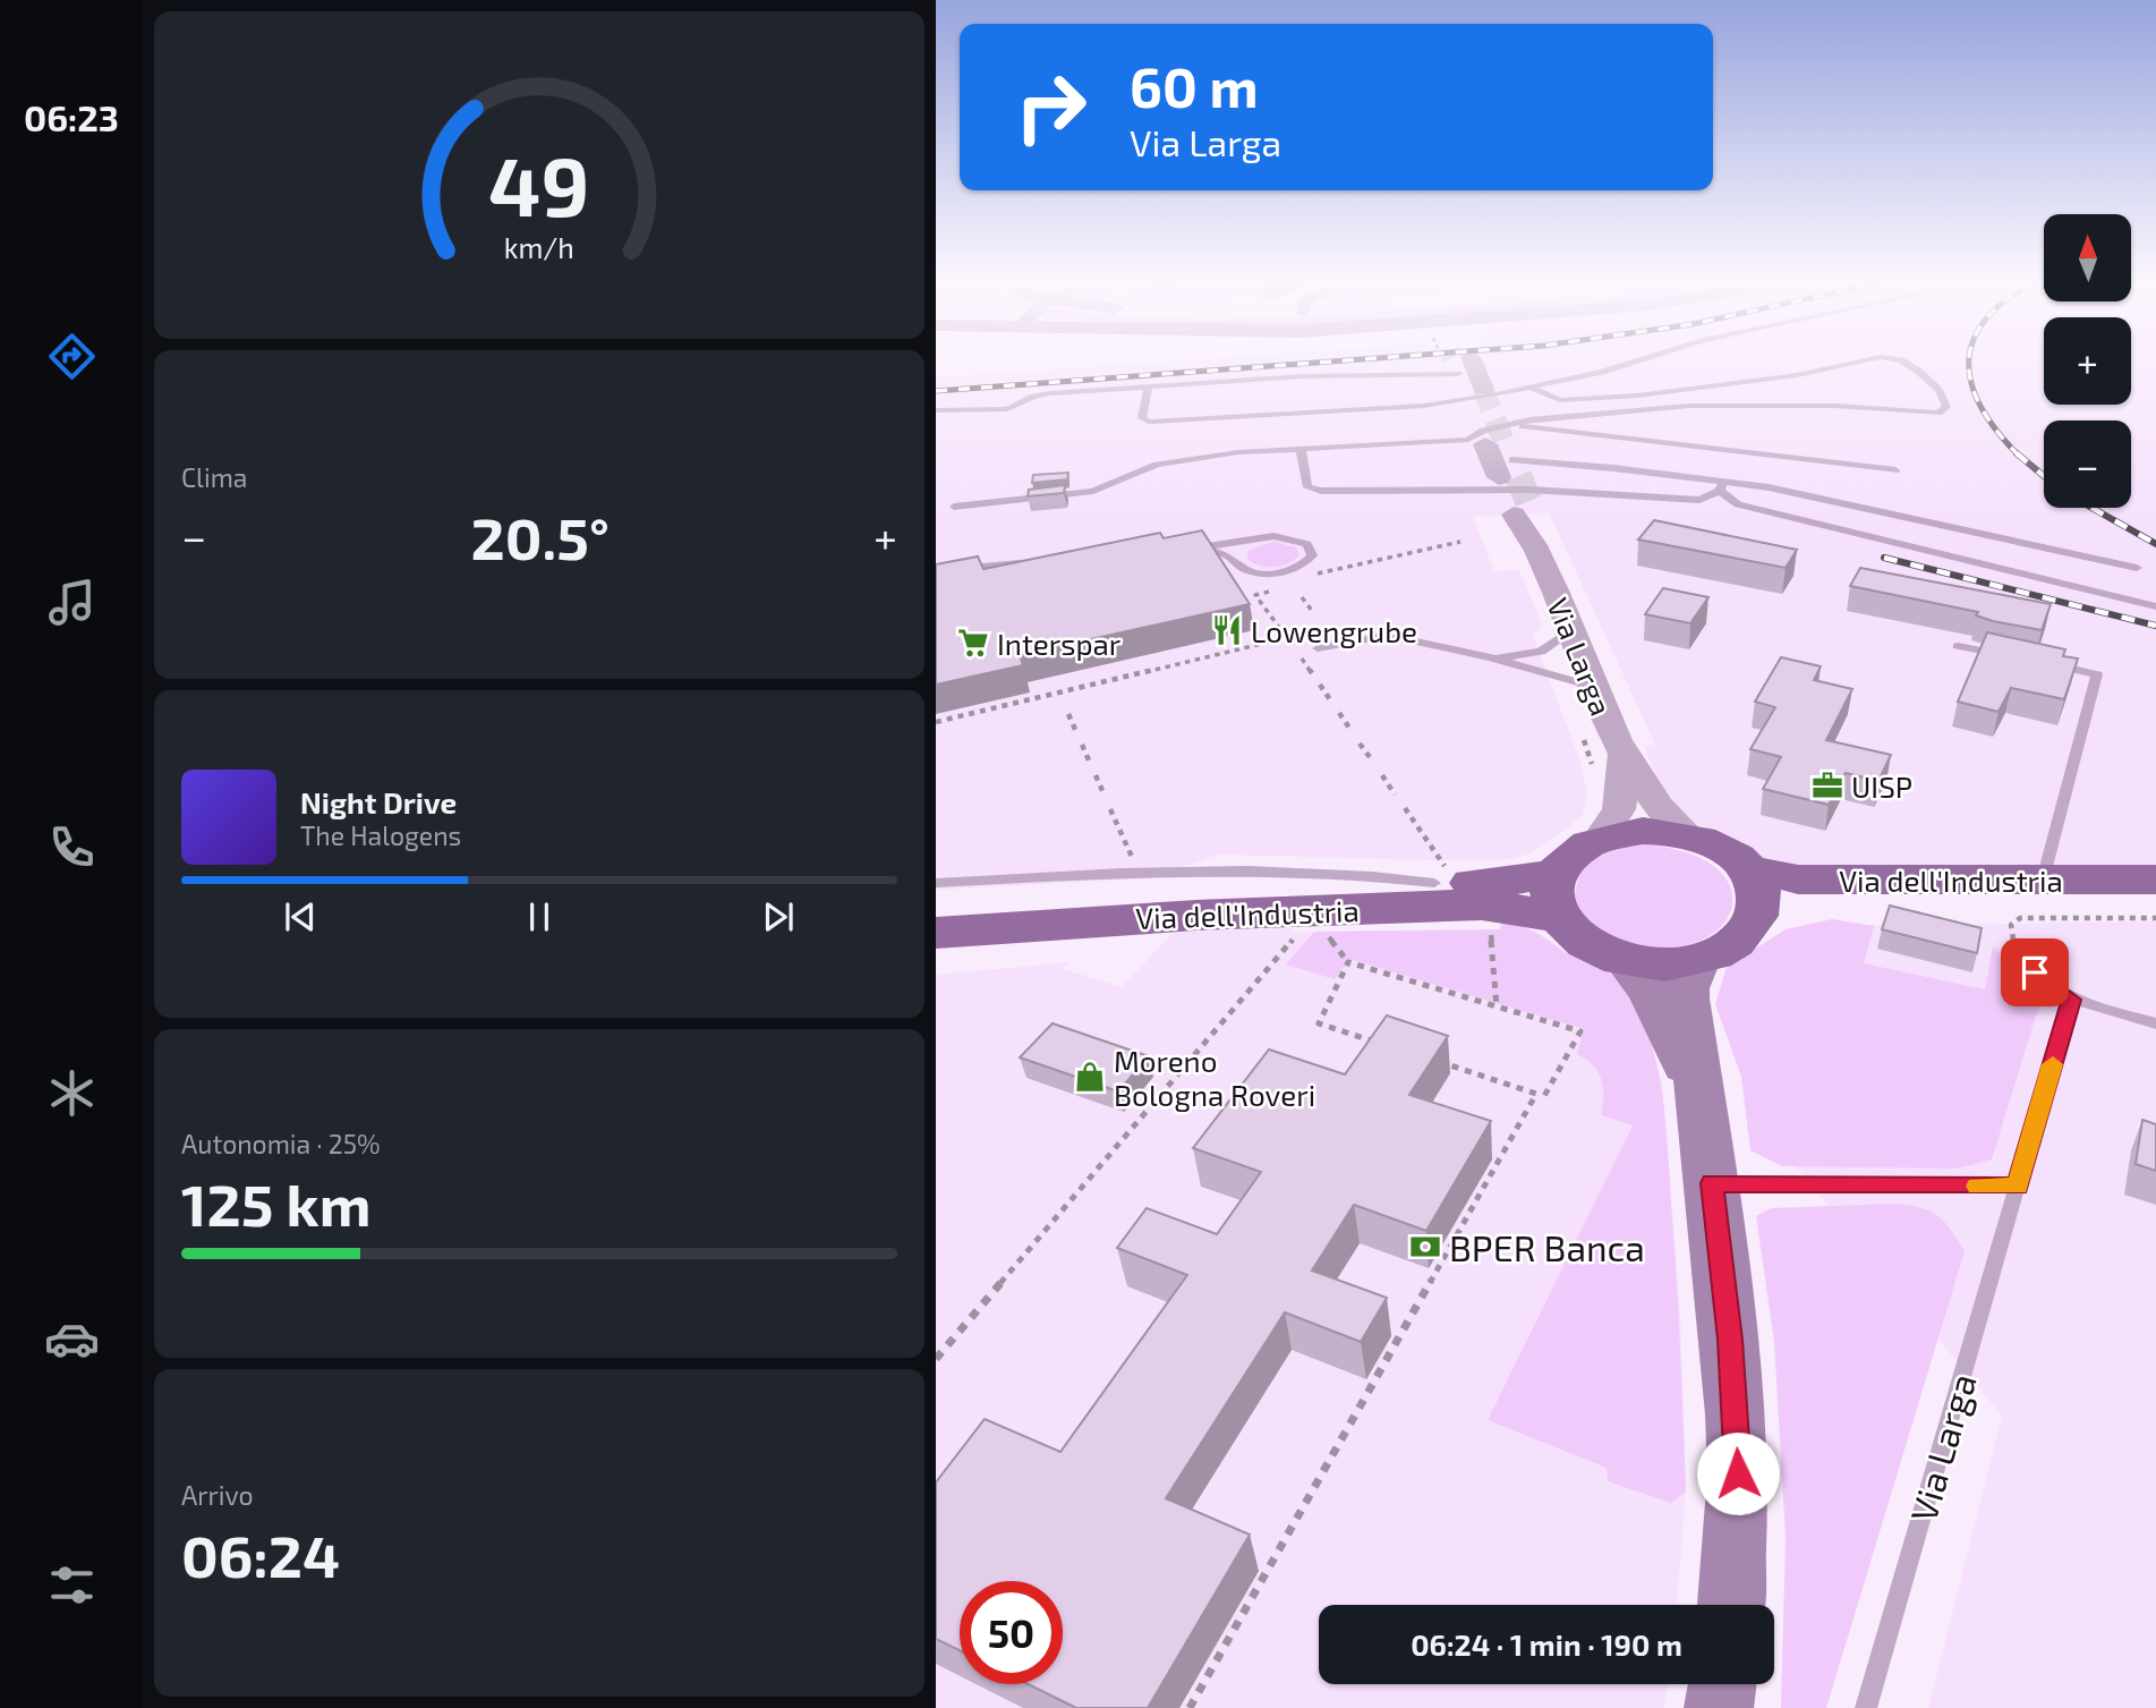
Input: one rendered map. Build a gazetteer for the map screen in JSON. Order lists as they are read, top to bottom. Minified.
{"streets":{"main road":["Via dell'Industria"],"street":["Via Larga"]},"crossings":[["Via Larga","Via dell'Industria"]],"places":{"restaurant":["Lowengrube"],"supermarket":["Interspar"],"office":["UISP"],"shop":["Moreno Bologna Roveri"],"bank":["BPER Banca"]},"north":"top","page":{"tabs":"06:23","turn":["60 m","Via Larga"],"map_buttons":["+","−"],"tile":["Clima",["Autonomia · 25%","125 km"],["Arrivo","06:24"]],"heat":["−","20.5°","+"],"song":["Night Drive","The Halogens"],"limit":"50","trip":"06:24 · 1 min · 190 m","gauge":["49","km/h"]}}
